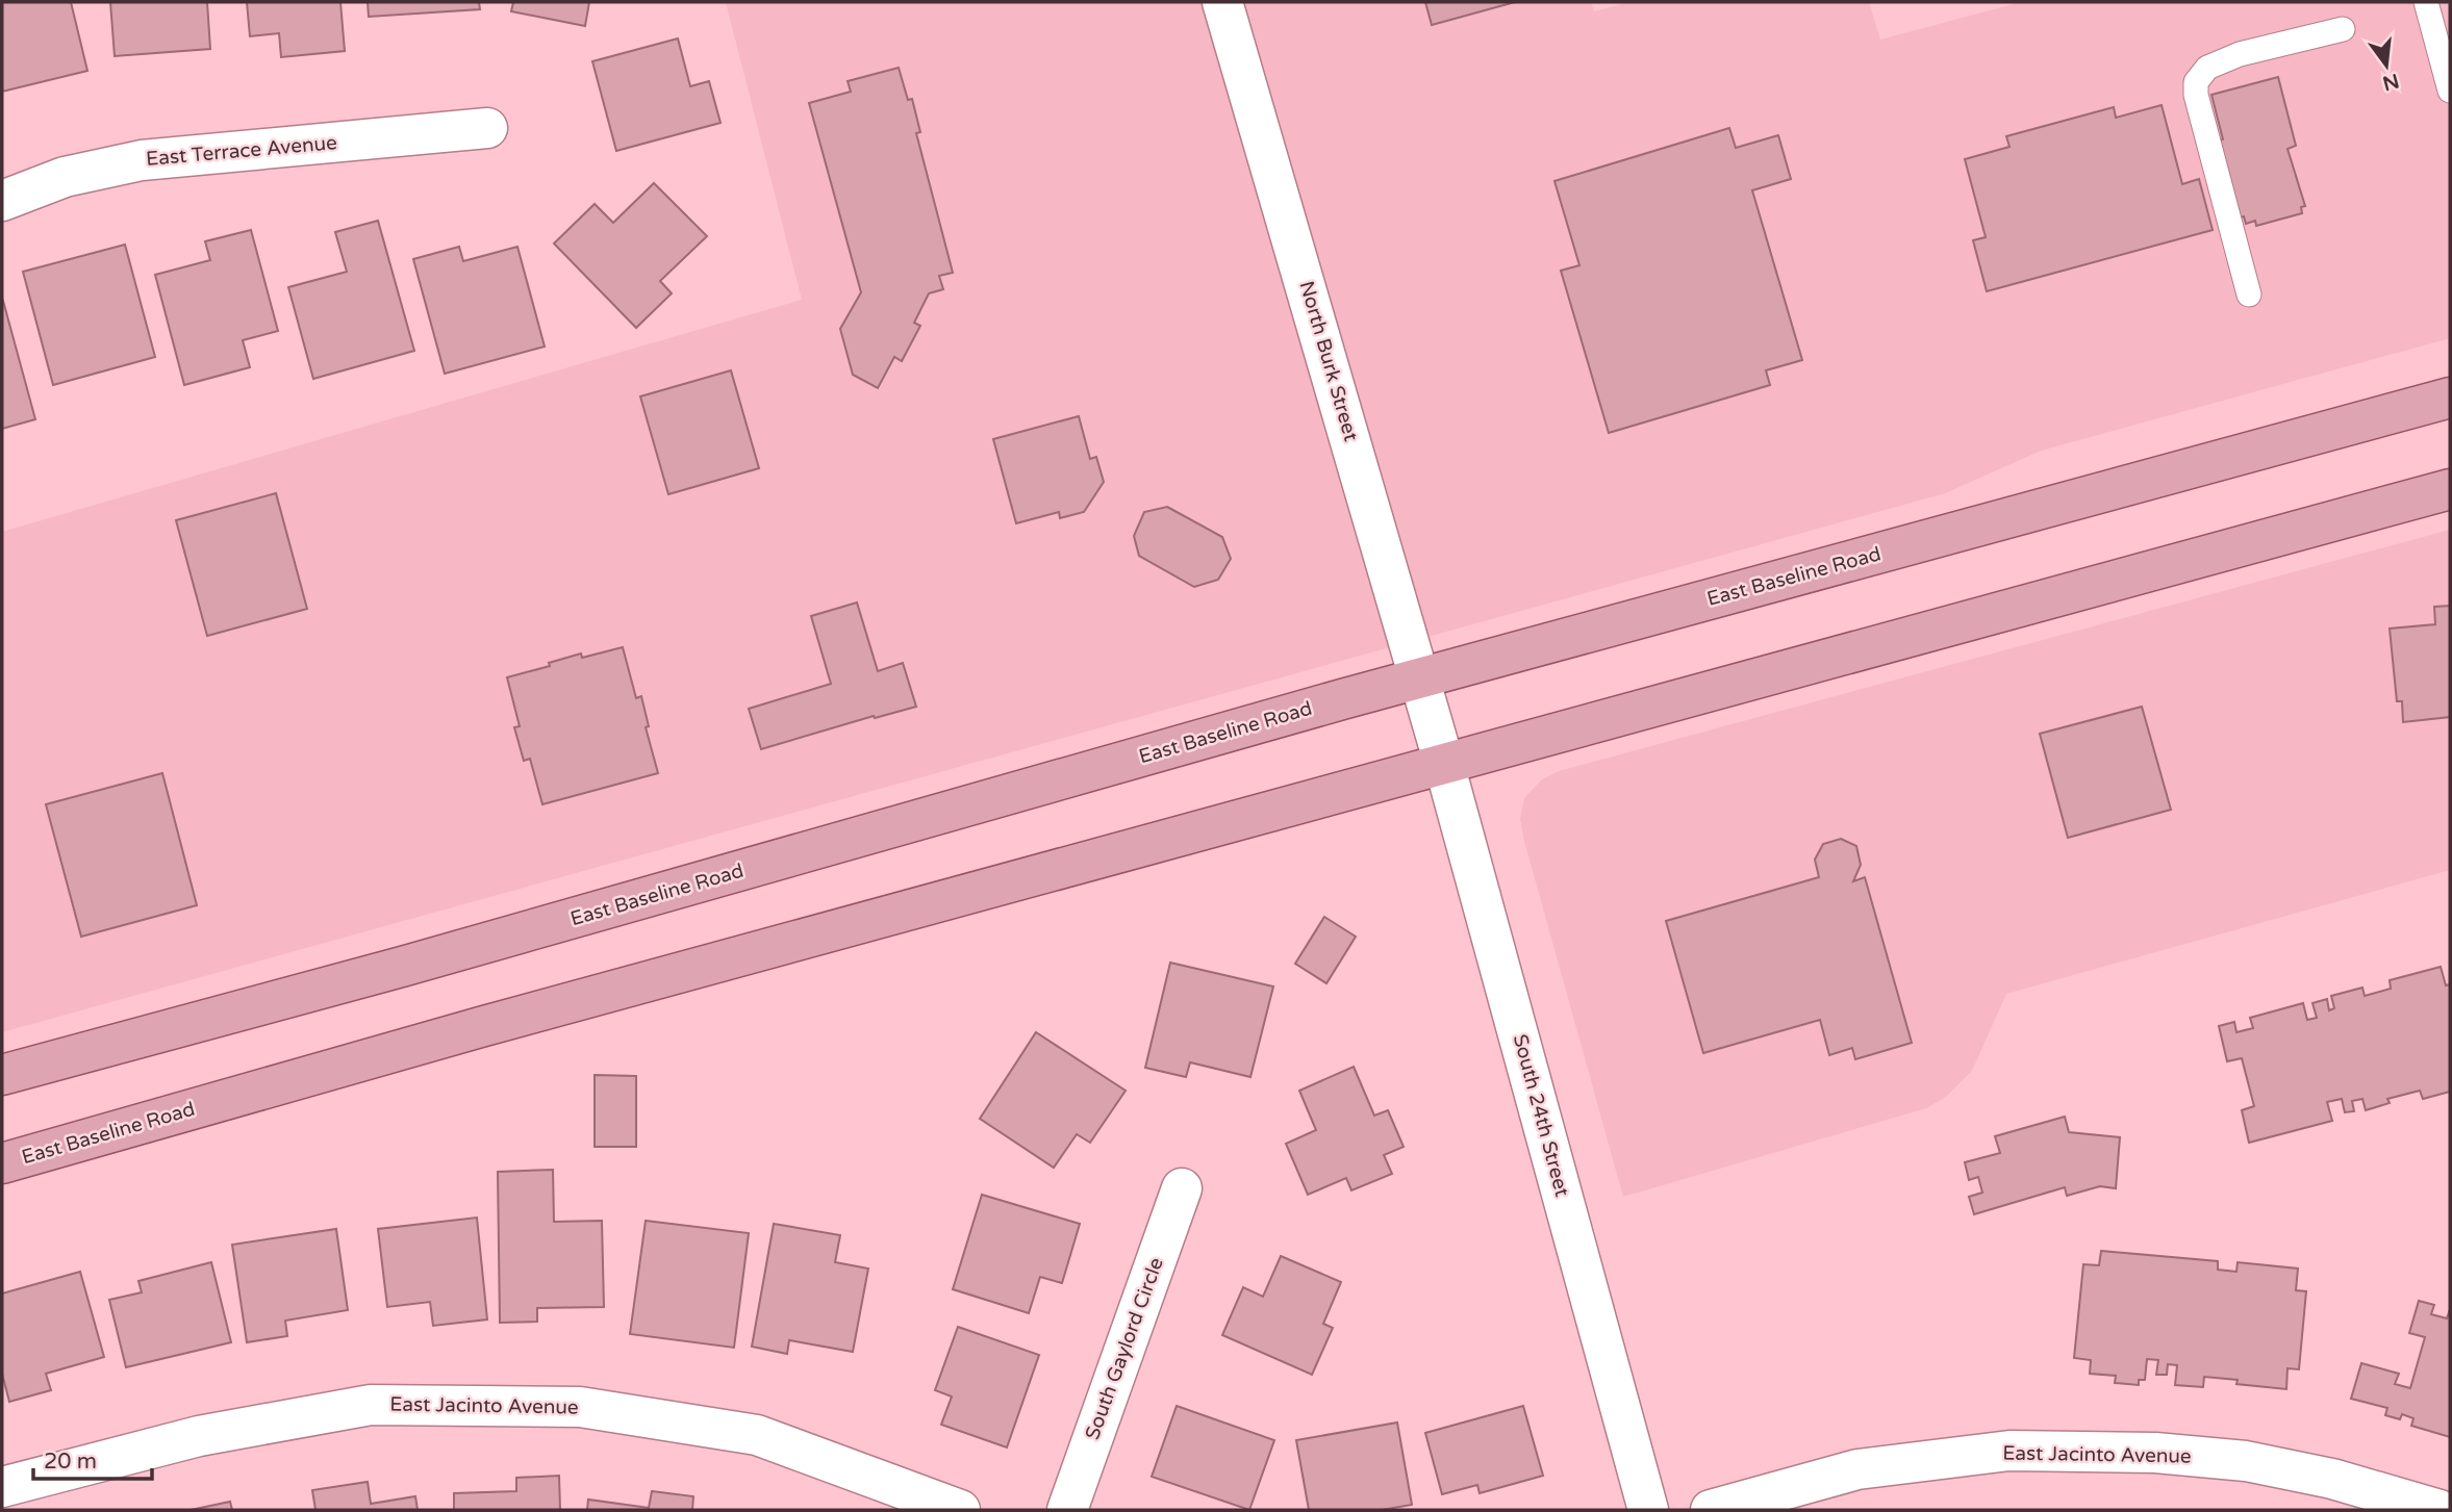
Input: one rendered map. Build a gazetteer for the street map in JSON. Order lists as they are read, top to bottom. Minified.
{"streets":{"main road":["East Baseline Road"],"street":["East Terrace Avenue","North Burk Street","South 24th Street","South Gaylord Circle","East Jacinto Avenue"]},"crossings":[["North Burk Street","East Baseline Road"],["North Burk Street","South 24th Street"],["East Baseline Road","South 24th Street"]],"scale_bar":"20 m","north":"bottom"}
